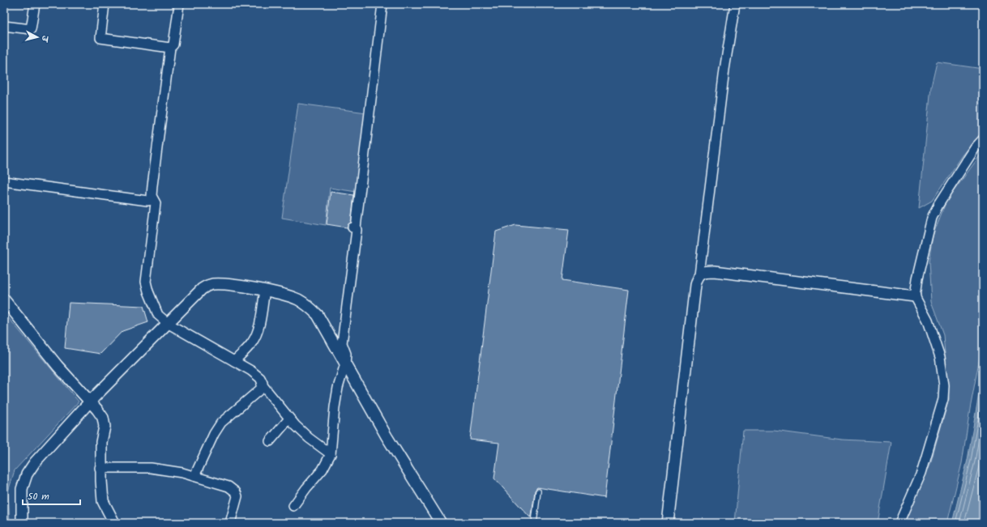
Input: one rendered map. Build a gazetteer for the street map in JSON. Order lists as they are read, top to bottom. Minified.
{"scale_bar":"50 m","north":"right"}
